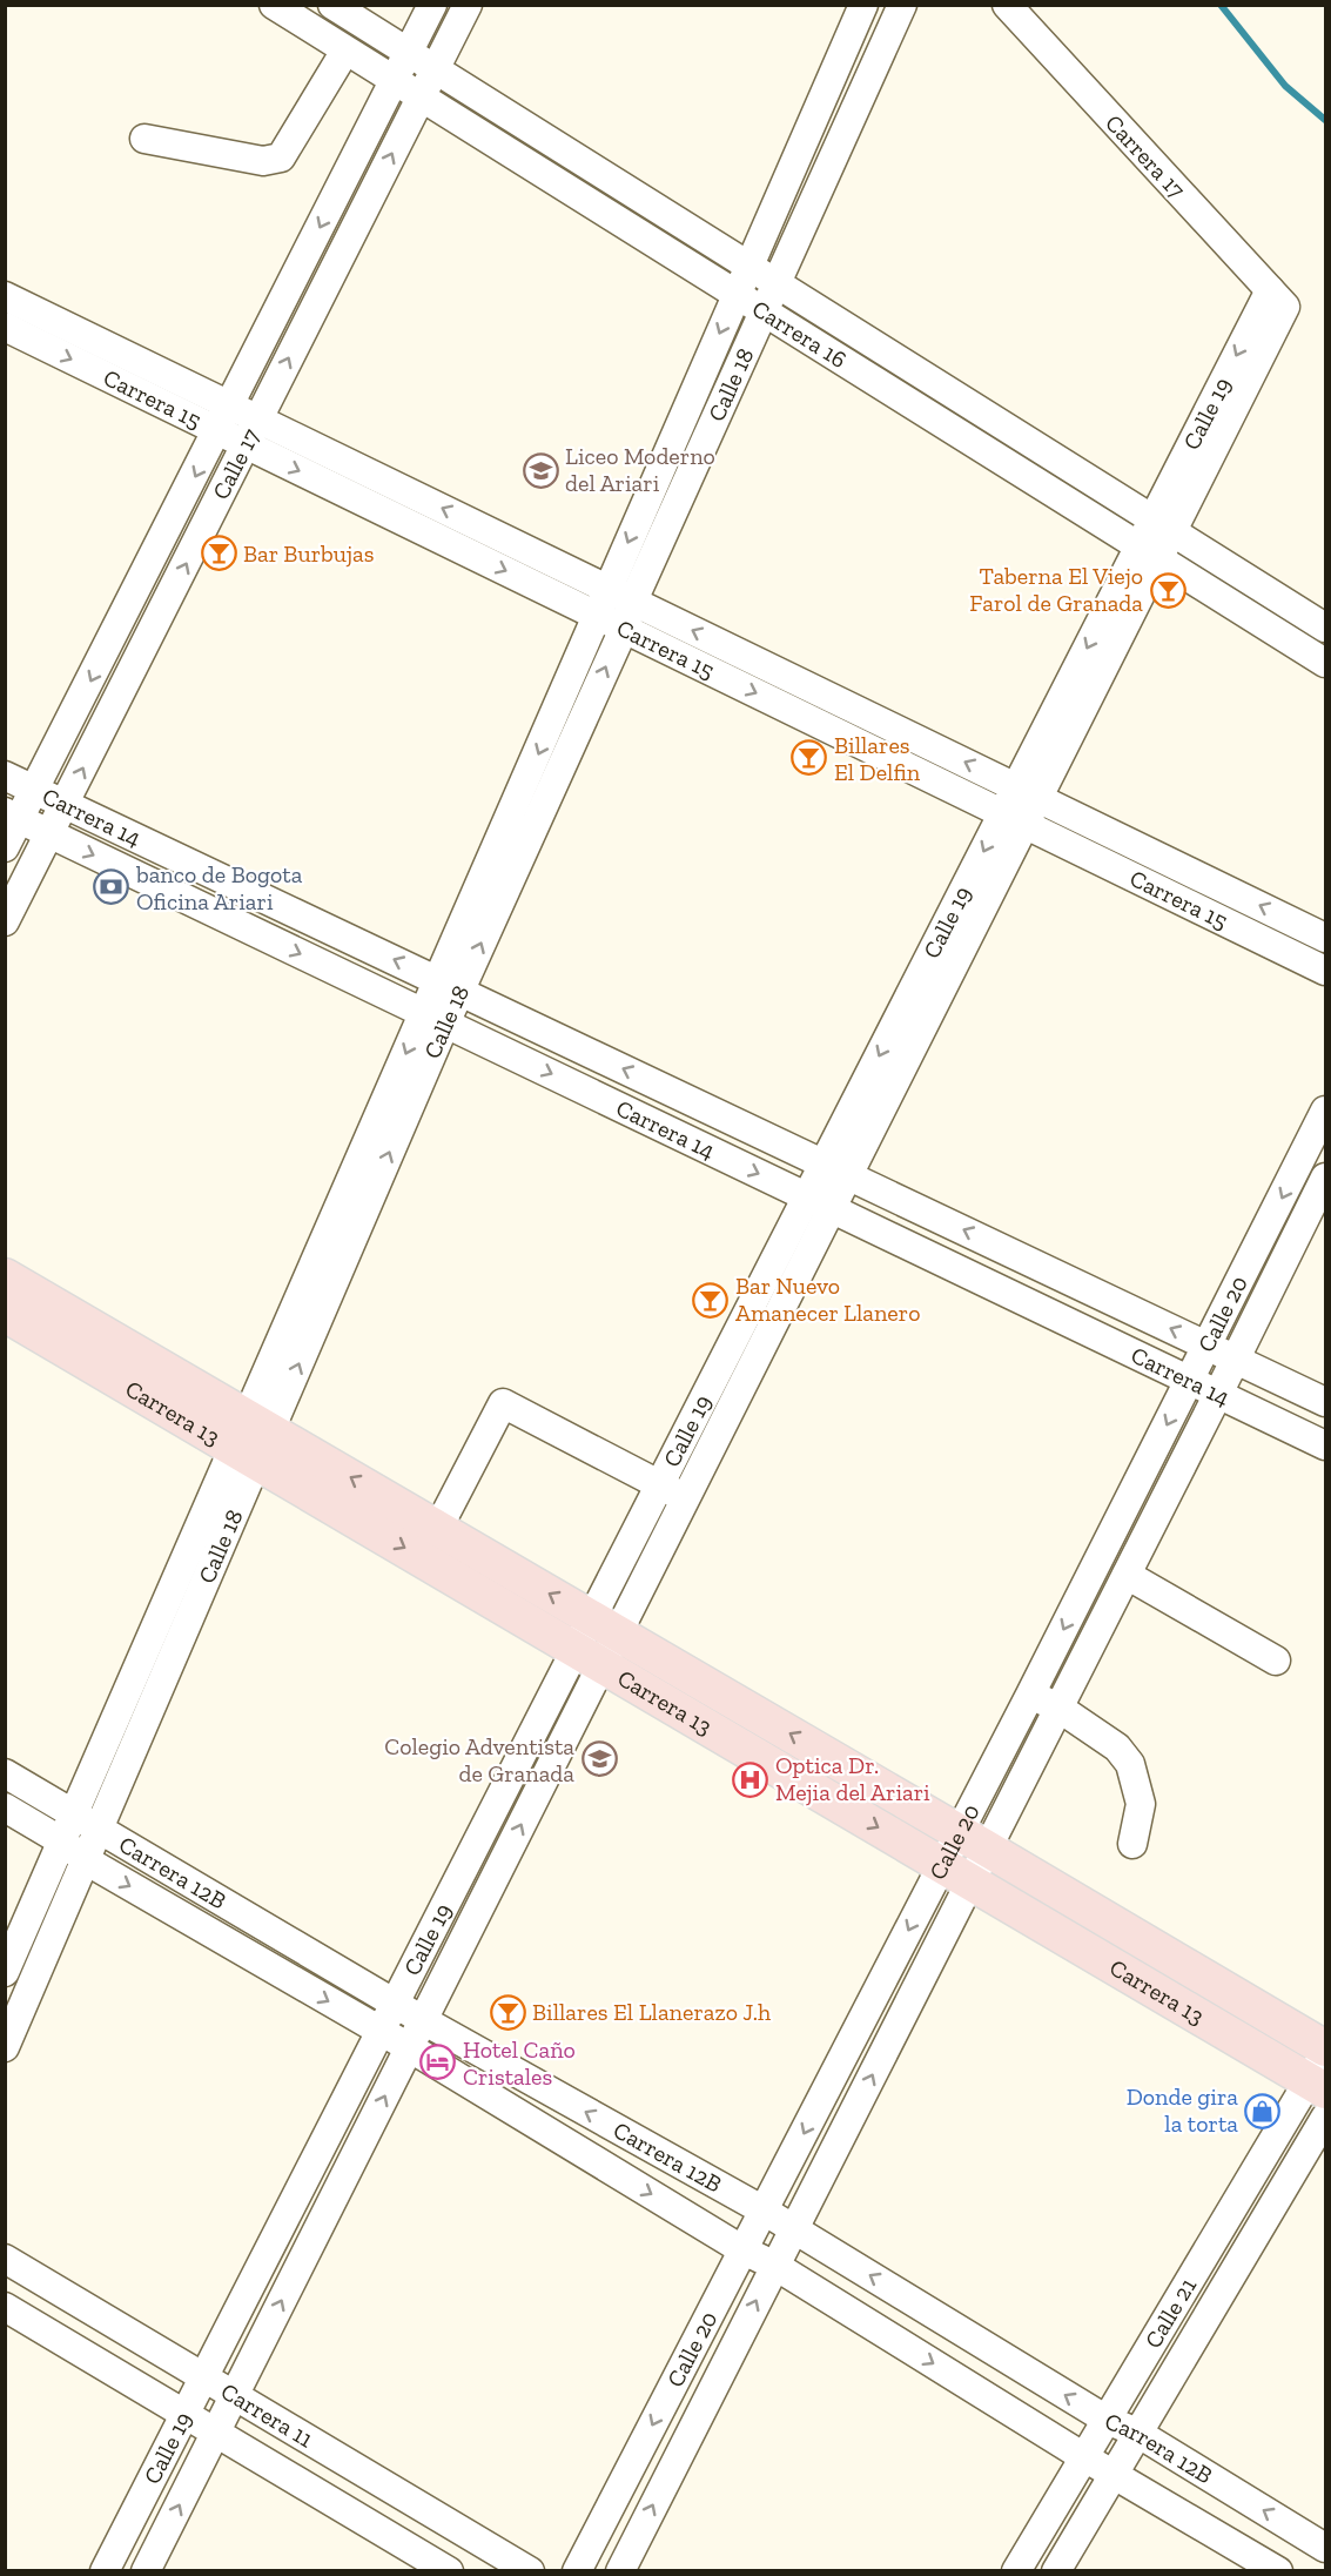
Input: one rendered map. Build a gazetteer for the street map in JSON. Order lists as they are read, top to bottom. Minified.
{"streets":{"main road":["Carrera 13"],"street":["Carrera 17","Carrera 16","Calle 18","Carrera 15","Calle 19","Calle 17","Carrera 14","Calle 20","Carrera 12B","Calle 21","Carrera 11"]},"crossings":[["Carrera 17","Calle 19"],["Carrera 16","Calle 18"],["Carrera 16","Calle 19"],["Carrera 16","Calle 17"],["Calle 18","Carrera 15"],["Calle 18","Carrera 14"],["Calle 18","Carrera 13"],["Calle 18","Carrera 12B"],["Carrera 15","Calle 19"],["Carrera 15","Calle 17"],["Calle 19","Carrera 14"],["Calle 19","Carrera 13"],["Calle 19","Carrera 12B"],["Calle 19","Carrera 11"],["Calle 17","Carrera 14"],["Carrera 14","Calle 20"],["Calle 20","Carrera 13"],["Calle 20","Carrera 12B"],["Carrera 13","Calle 21"],["Carrera 12B","Calle 21"]],"places":{"school or university":["Liceo Moderno del Ariari","Colegio Adventista de Granada"],"bar":["Bar Burbujas","Taberna El Viejo Farol de Granada","Billares El Delfin","Bar Nuevo Amanecer Llanero","Billares El Llanerazo J.h"],"bank":["banco de Bogota Oficina Ariari"],"hospital":["Optica Dr. Mejia del Ariari"],"hotel":["Hotel Caño Cristales"],"shop":["Donde gira la torta"]}}
